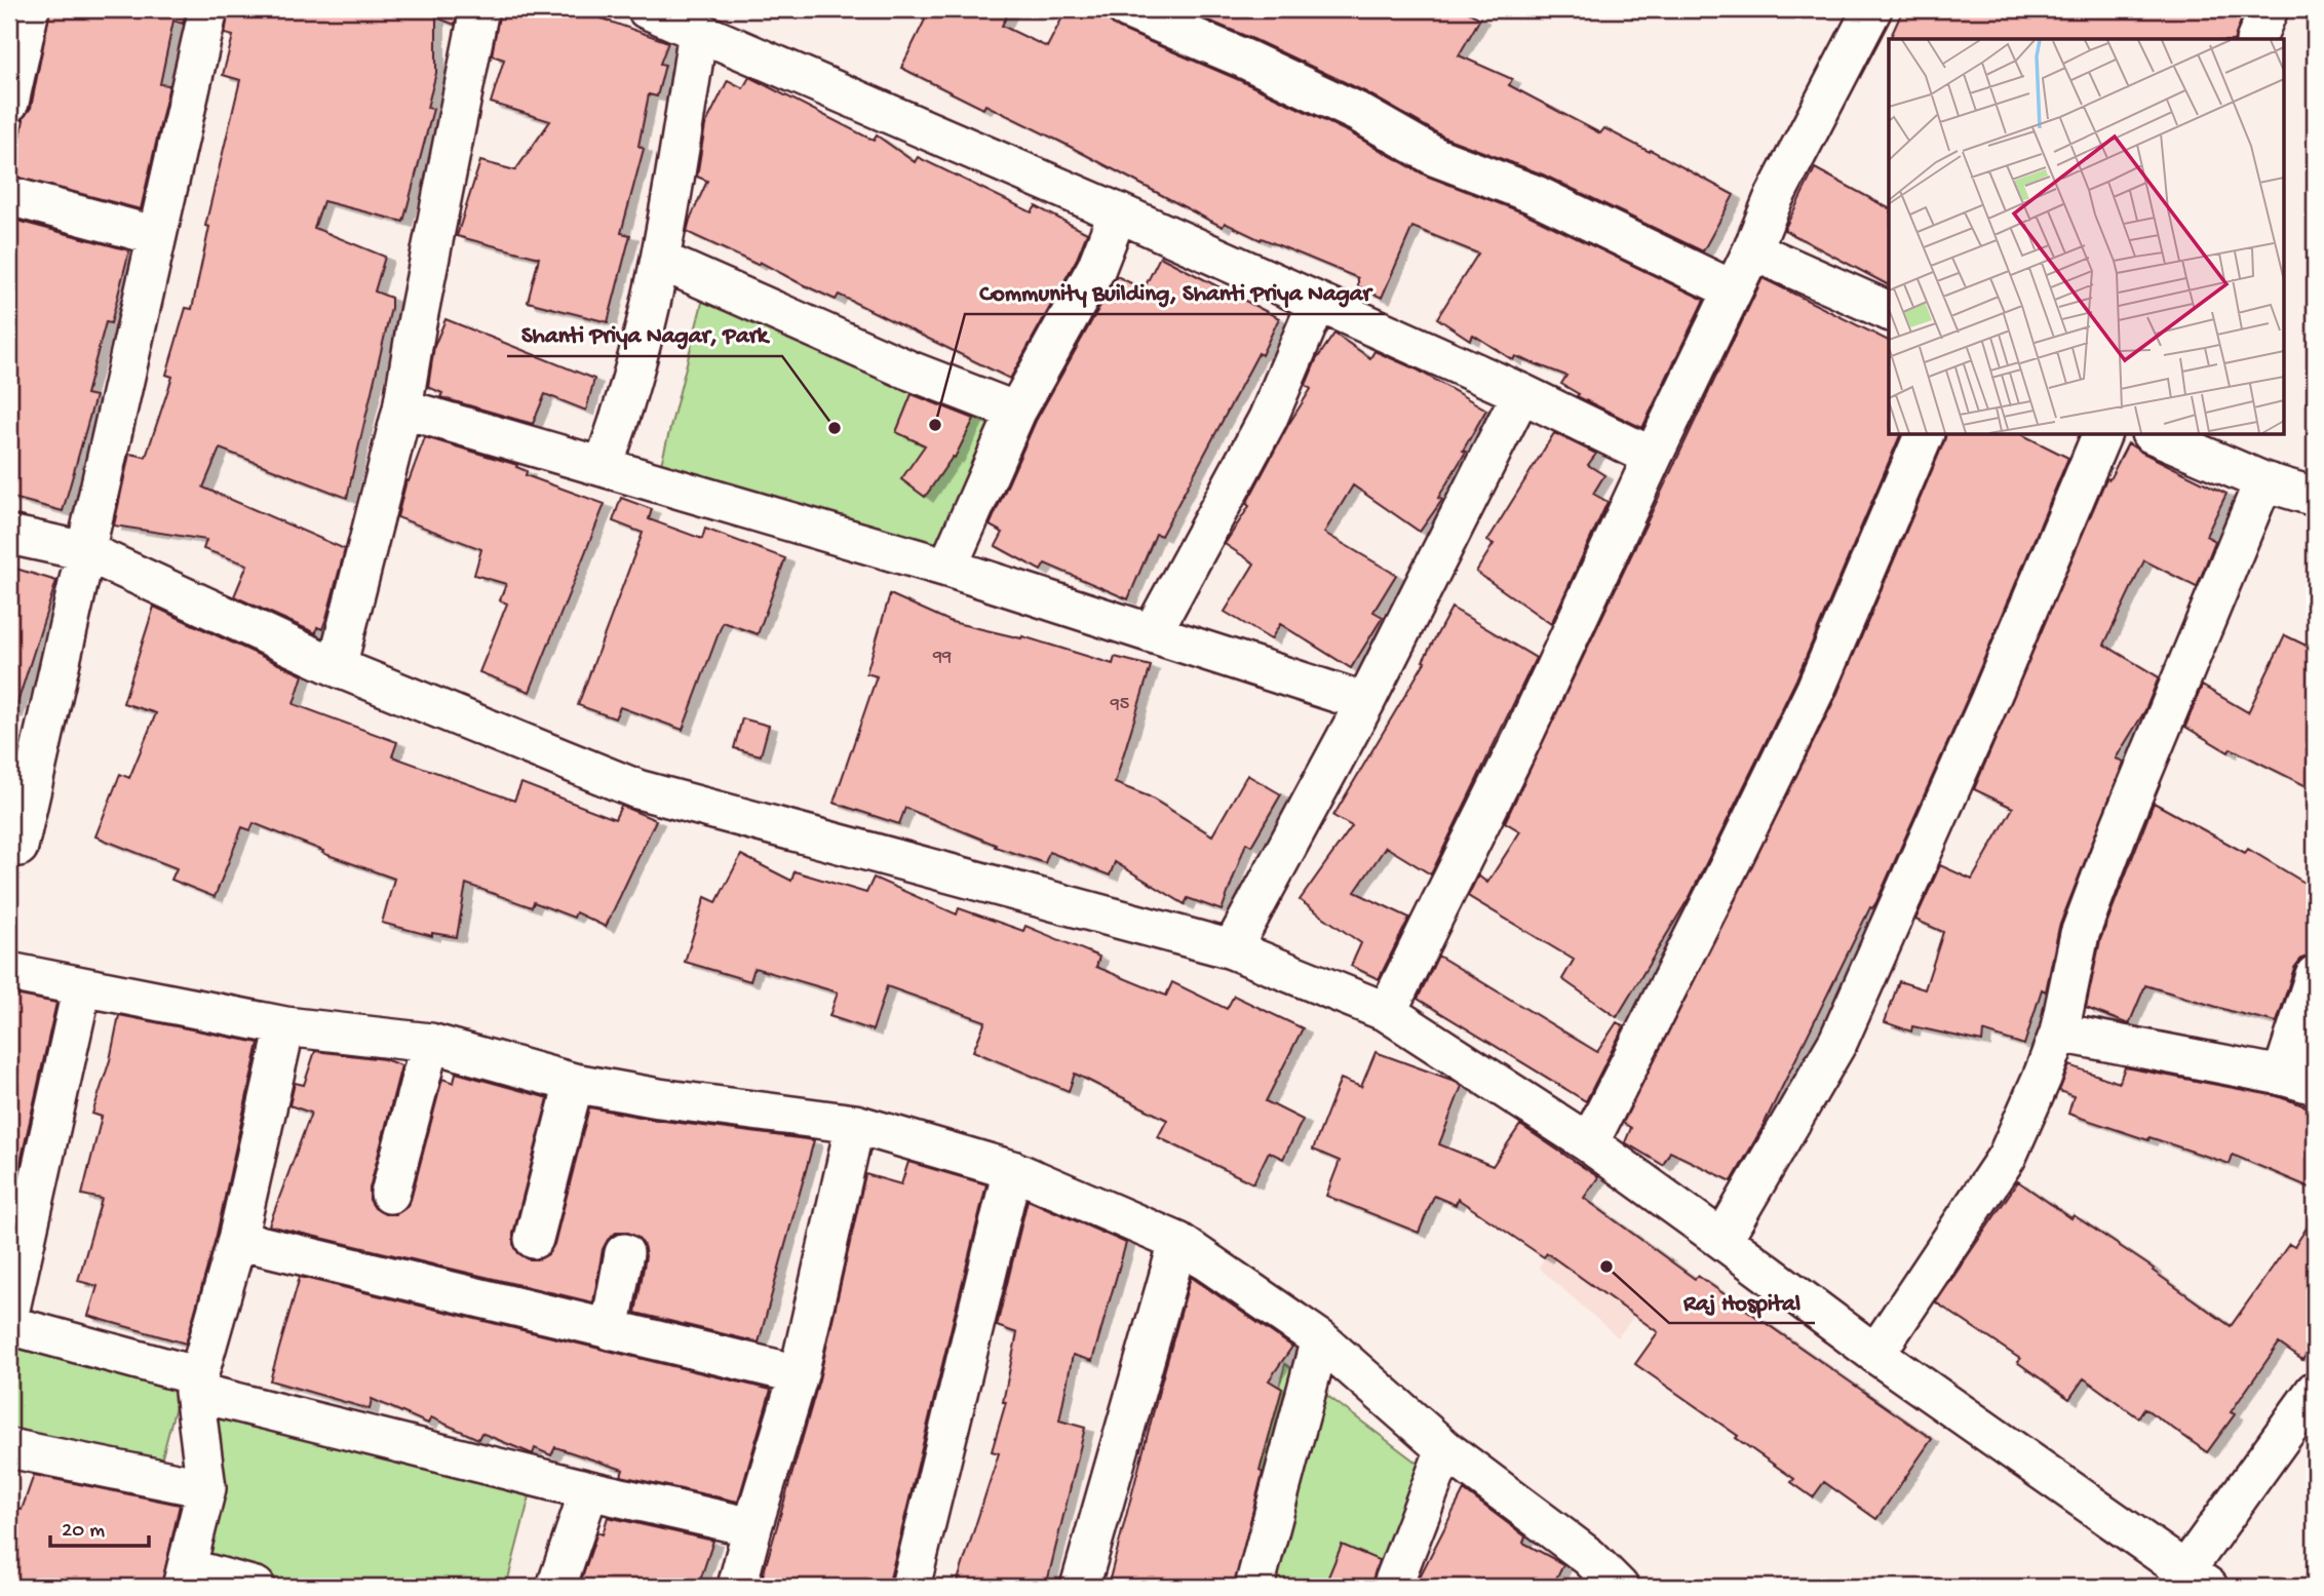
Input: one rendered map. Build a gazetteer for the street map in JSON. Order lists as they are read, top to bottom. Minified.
{"places":["Community Building, Shanti Priya Nagar","Shanti Priya Nagar, Park","Raj Hospital"],"house_numbers":["99","95"],"scale_bar":"20 m"}
